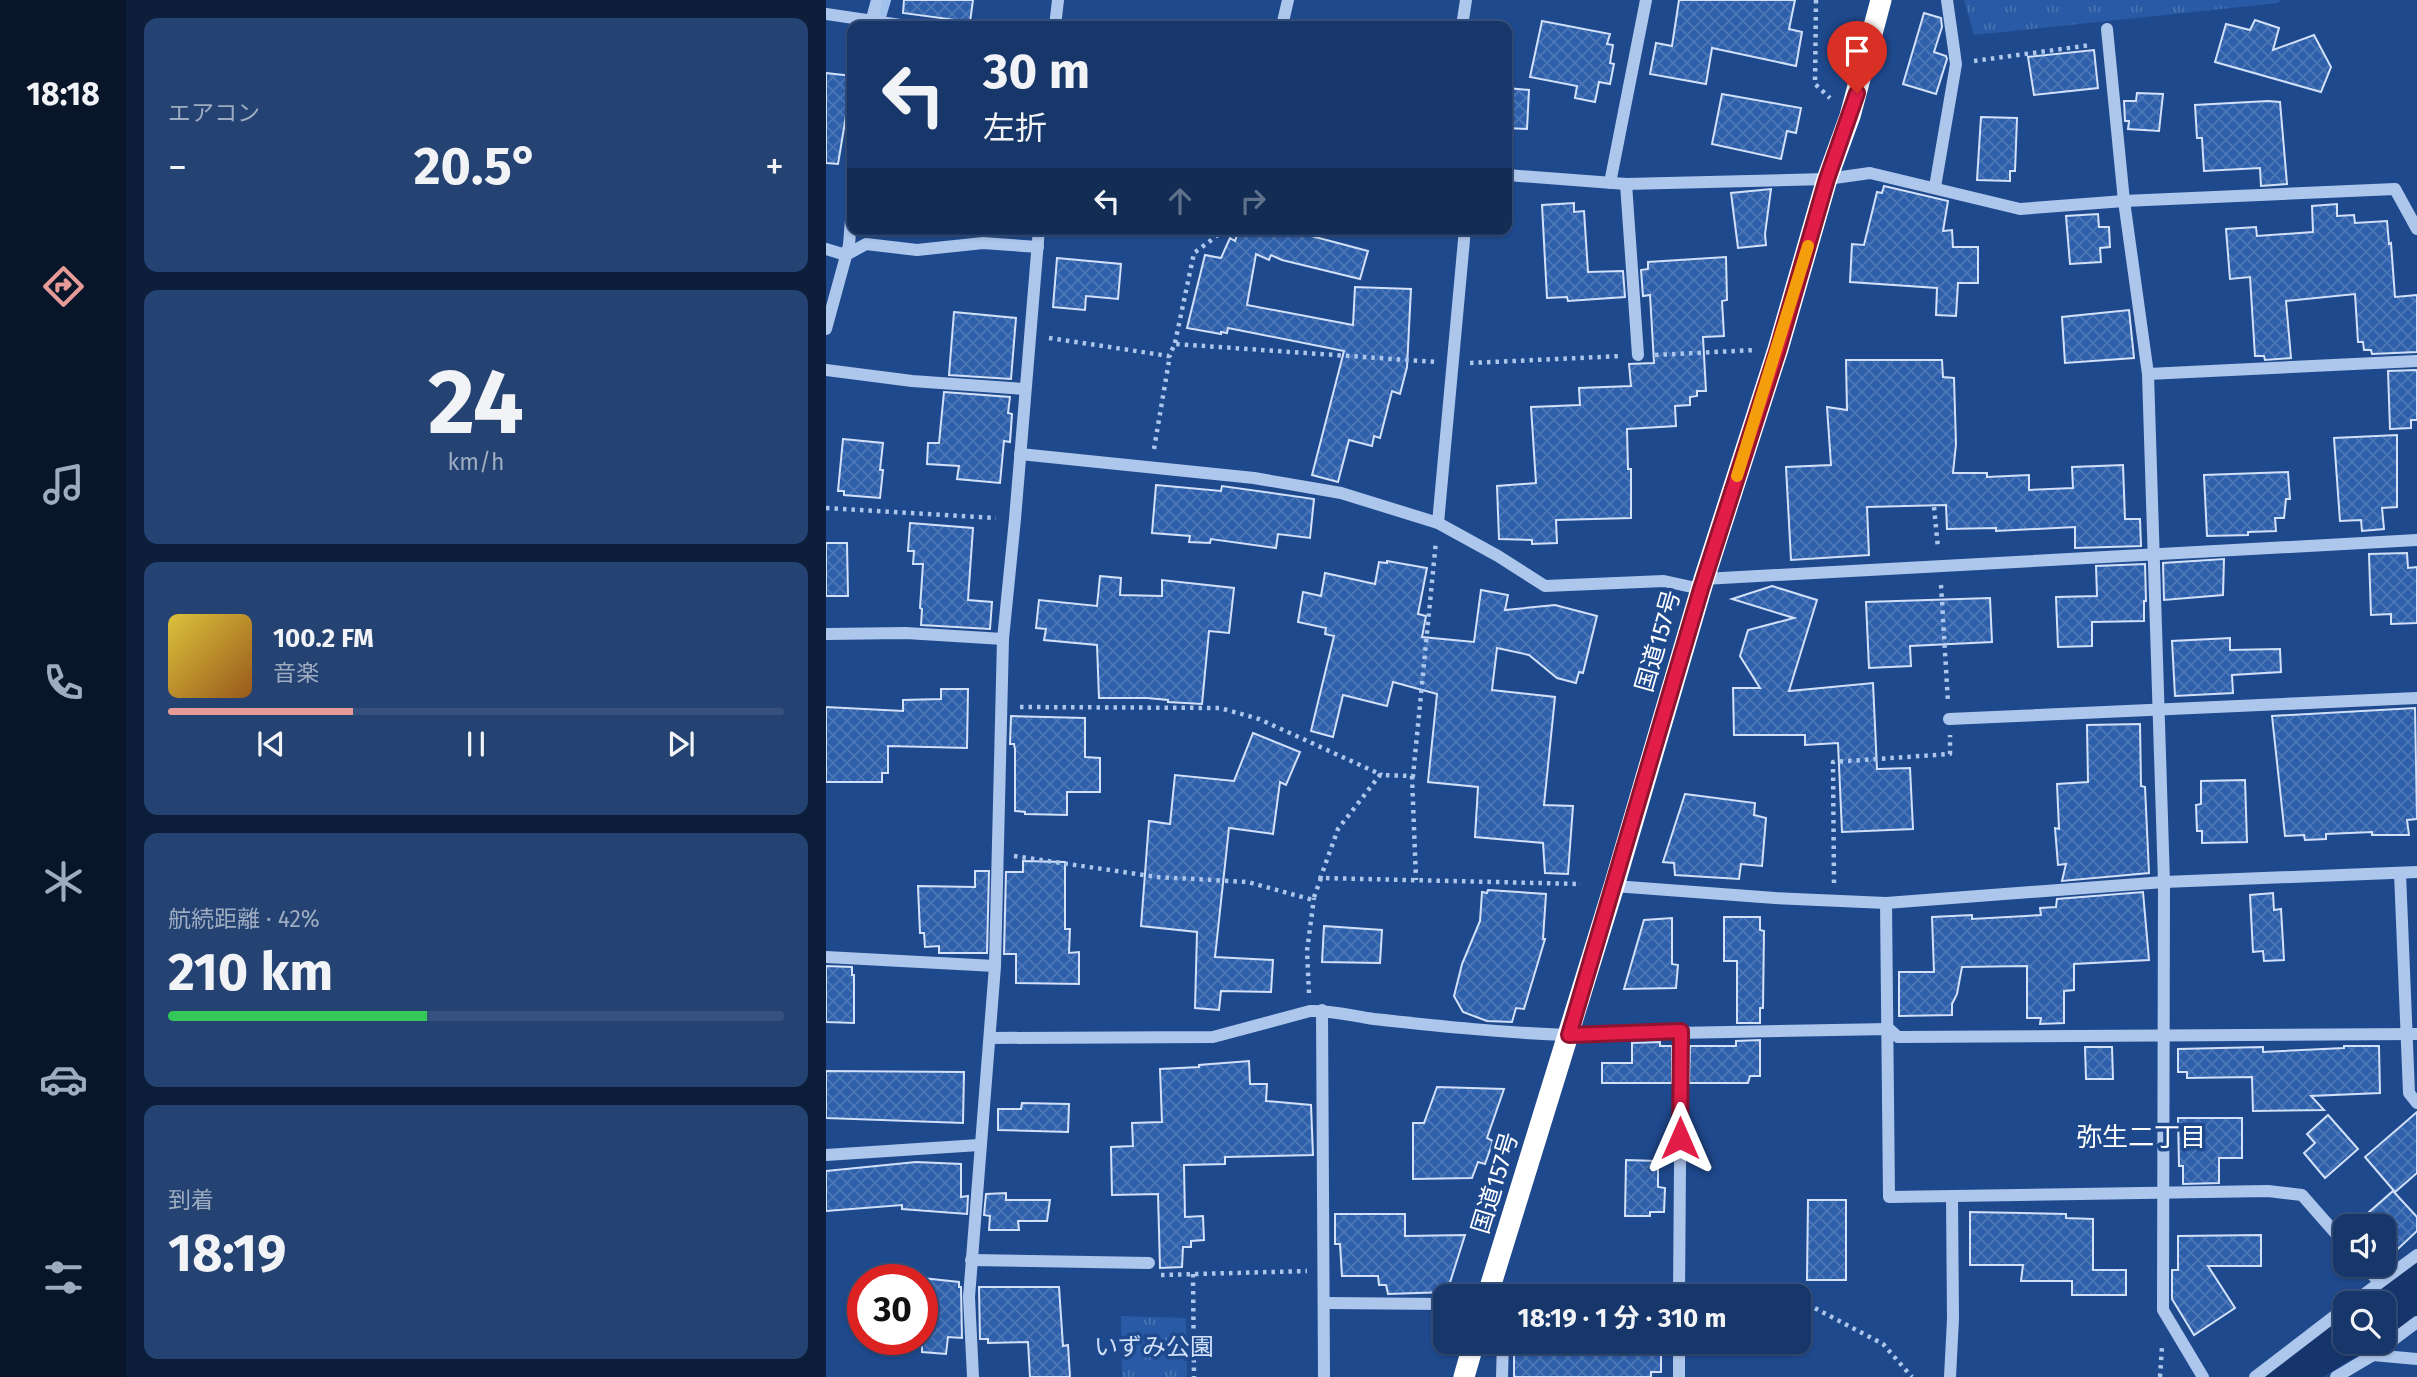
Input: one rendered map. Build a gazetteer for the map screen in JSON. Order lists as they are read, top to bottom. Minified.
{"streets":{"highway":["国道157号"]},"districts":["弥生二丁目"],"parks":["いずみ公園"],"page":{"tabs":"18:18","tile":["エアコン",["24","km/h"],["航続距離 · 42%","210 km"],["到着","18:19"]],"turn":["30 m","左折"],"heat":["−","20.5°","+"],"song":["100.2 FM","音楽"],"limit":"30","trip":"18:19 · 1 分 · 310 m"}}
